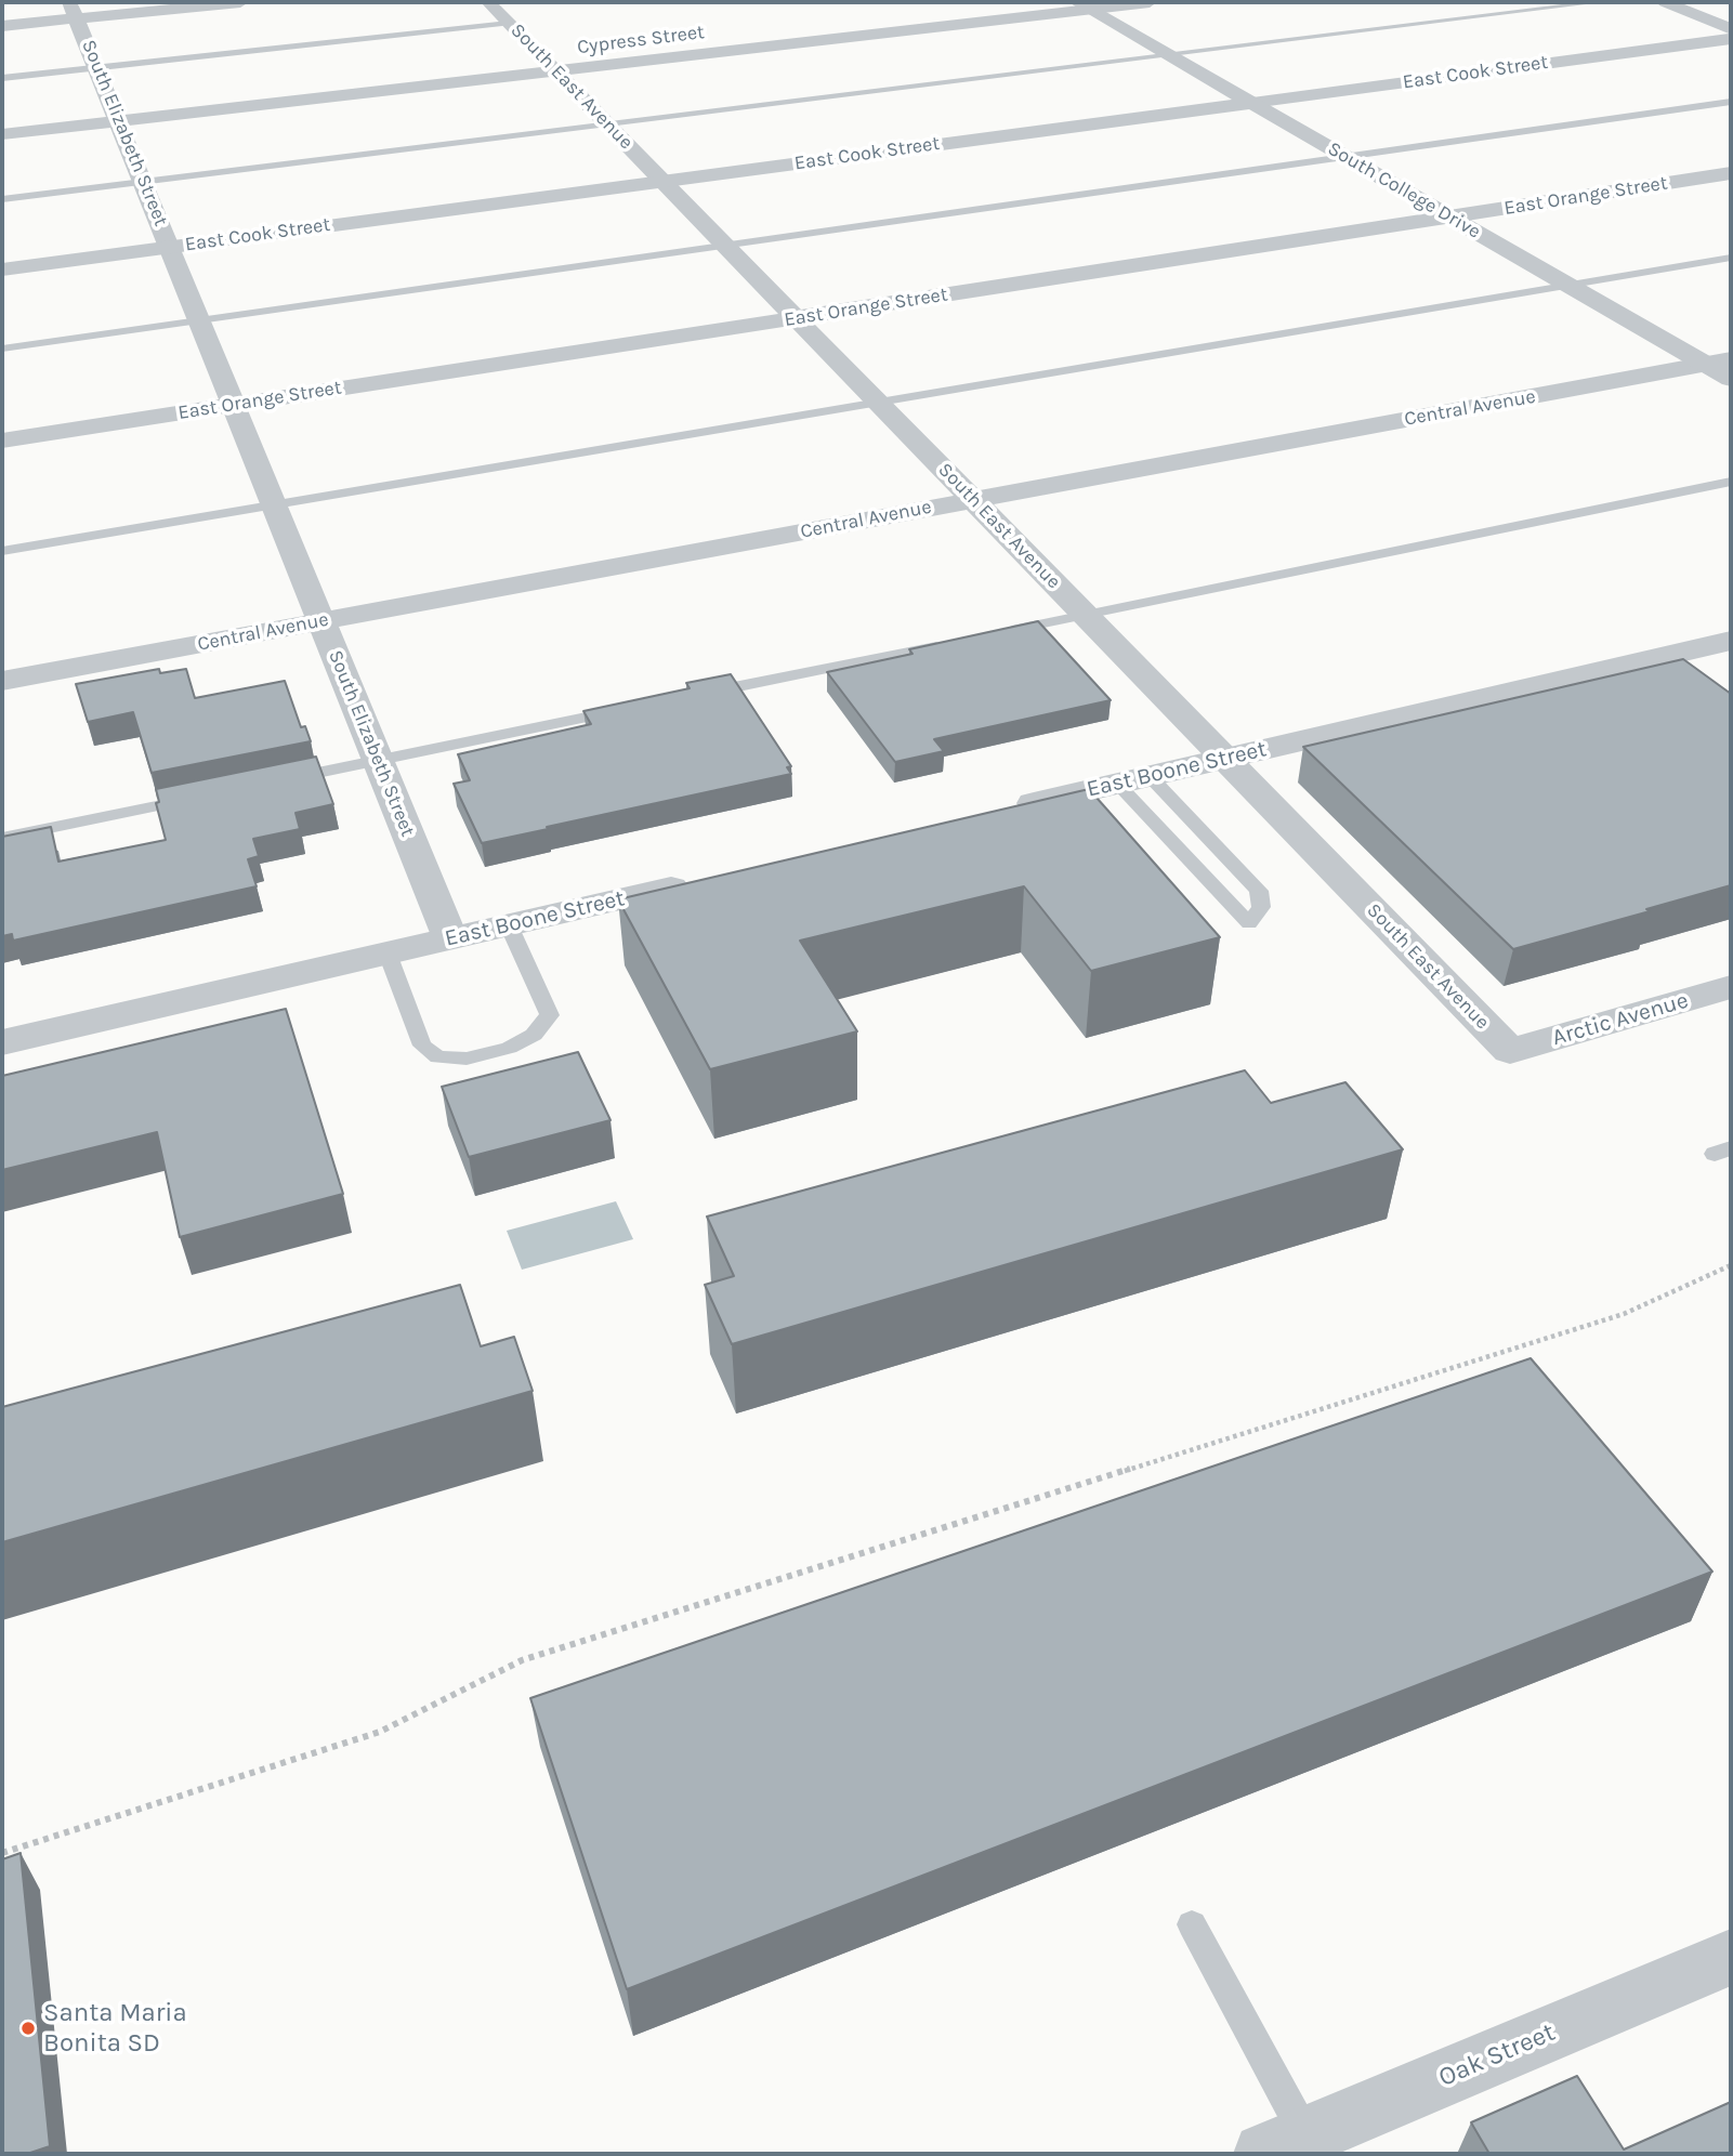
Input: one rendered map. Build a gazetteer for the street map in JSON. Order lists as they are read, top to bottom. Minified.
{"streets":{"street":["Cypress Street","East Cook Street","South East Avenue","South Elizabeth Street","South College Drive","East Orange Street","Central Avenue","East Boone Street","Arctic Avenue","Oak Street"]},"crossings":[["Cypress Street","South East Avenue"],["Cypress Street","South Elizabeth Street"],["Cypress Street","South College Drive"],["East Cook Street","South East Avenue"],["East Cook Street","South Elizabeth Street"],["East Cook Street","South College Drive"],["South East Avenue","East Orange Street"],["South East Avenue","Central Avenue"],["South East Avenue","East Boone Street"],["South East Avenue","Arctic Avenue"],["South Elizabeth Street","East Orange Street"],["South Elizabeth Street","Central Avenue"],["South Elizabeth Street","East Boone Street"],["South College Drive","East Orange Street"],["South College Drive","Central Avenue"]],"places":["Santa Maria Bonita SD"]}
